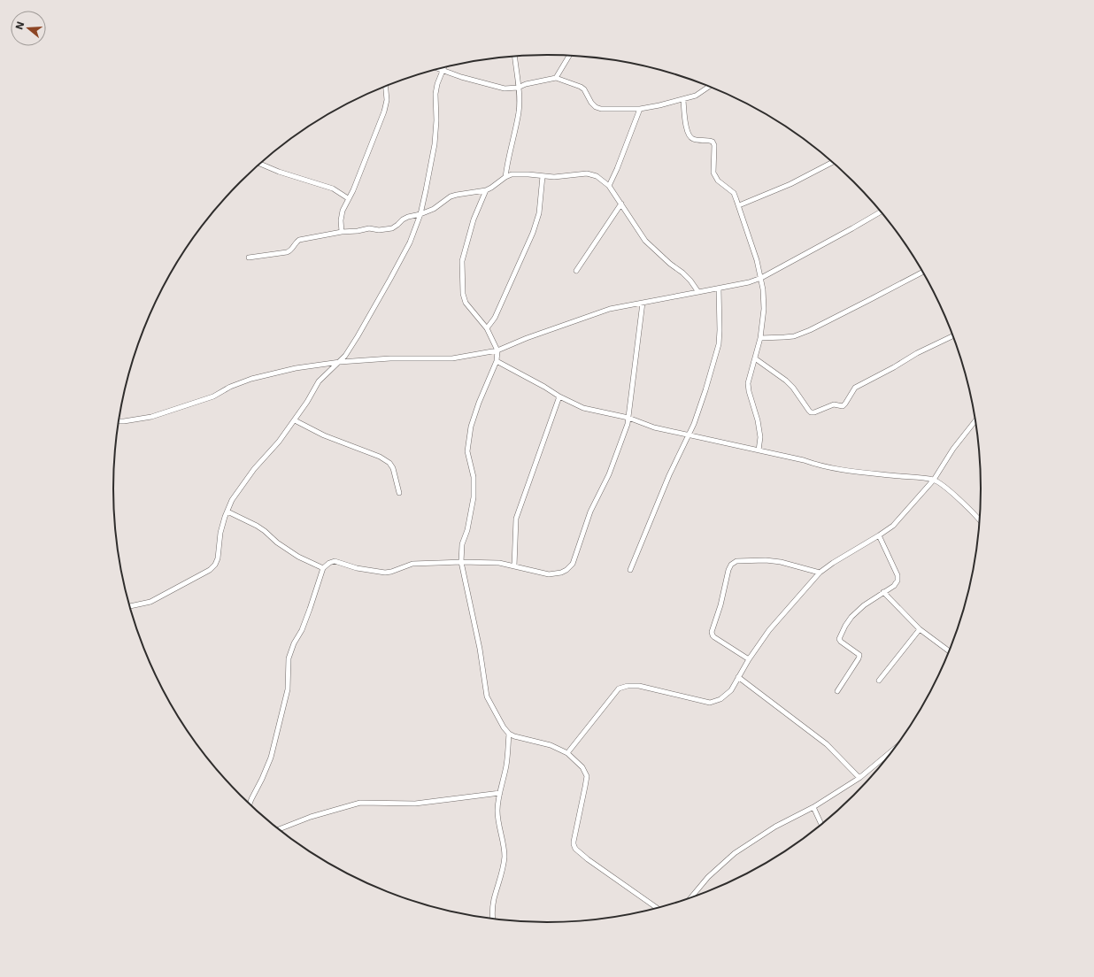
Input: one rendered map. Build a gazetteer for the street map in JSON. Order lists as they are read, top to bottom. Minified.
{"north":"left"}
